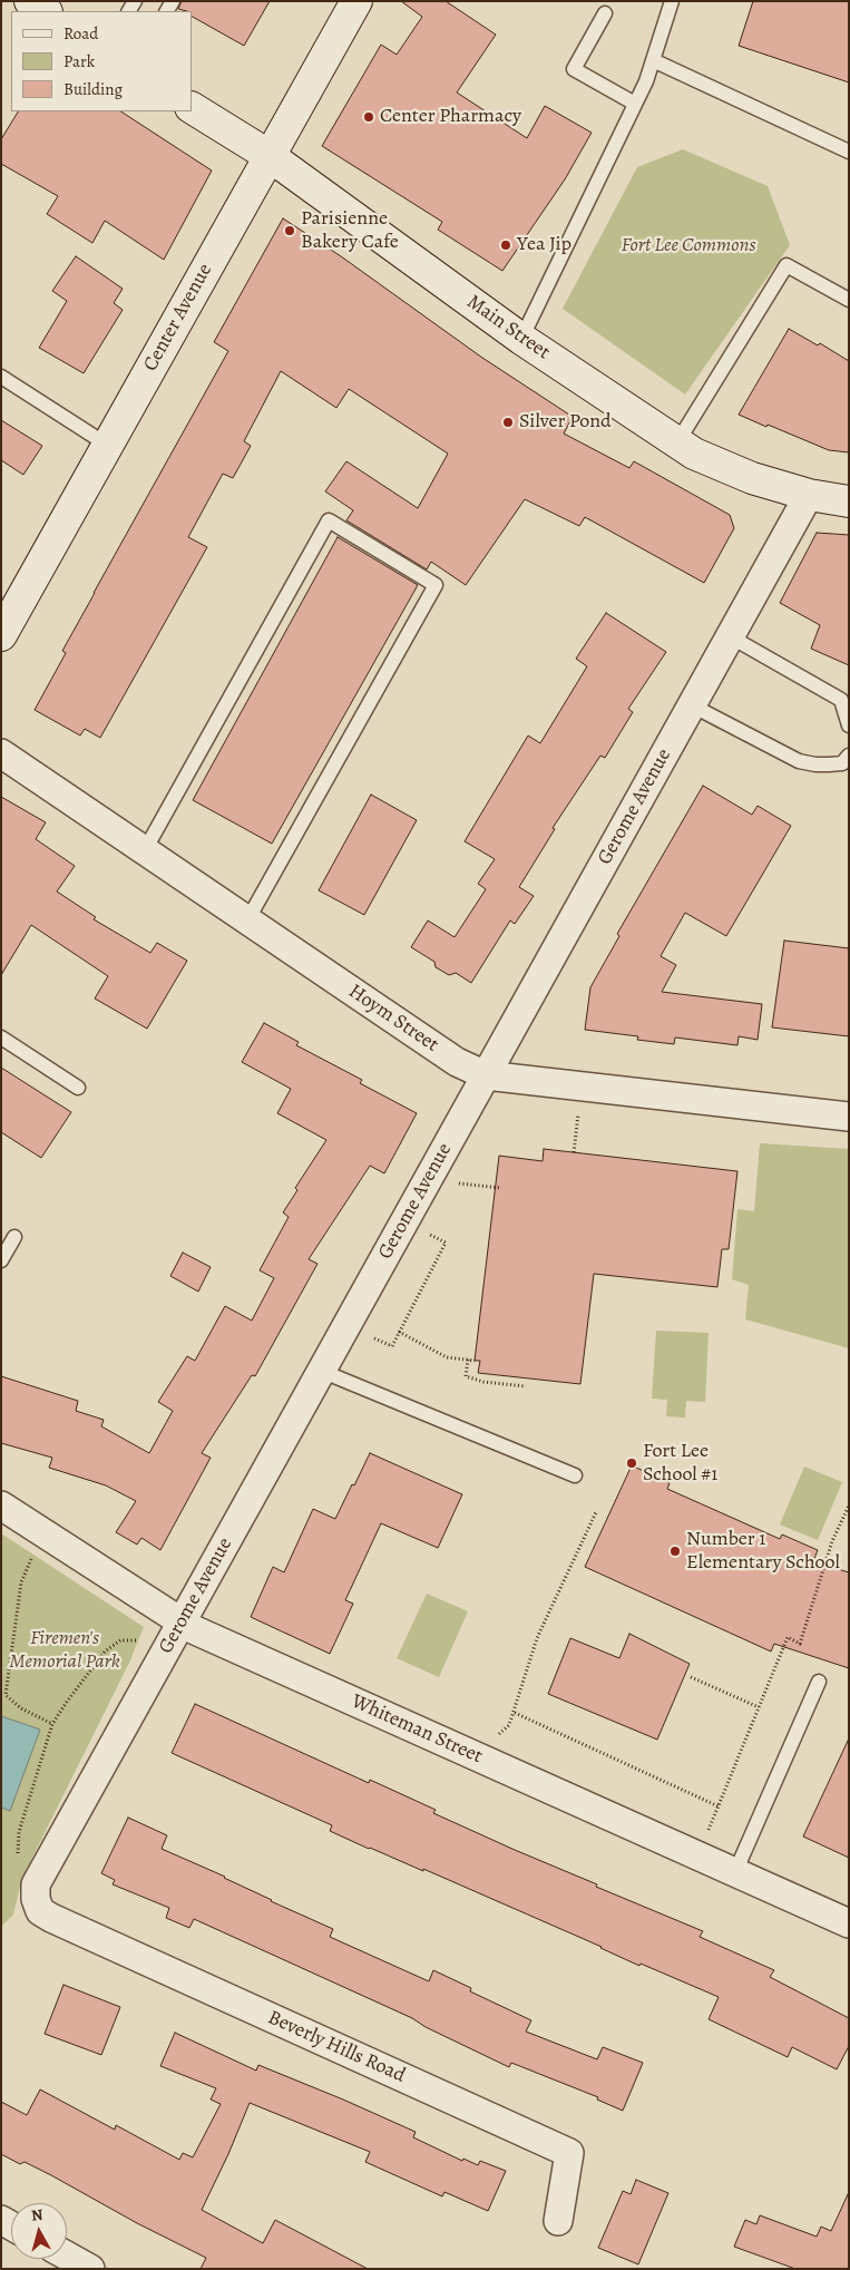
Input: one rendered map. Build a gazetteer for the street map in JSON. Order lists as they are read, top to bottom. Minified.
{"streets":{"main road":["Center Avenue","Main Street"],"street":["Gerome Avenue","Hoym Street","Whiteman Street","Beverly Hills Road"]},"crossings":[["Center Avenue","Main Street"],["Main Street","Gerome Avenue"],["Gerome Avenue","Hoym Street"],["Gerome Avenue","Whiteman Street"],["Gerome Avenue","Beverly Hills Road"]],"parks":["Fort Lee Commons","Firemen's Memorial Park"],"places":["Center Pharmacy","Parisienne Bakery Cafe","Yea Jip","Silver Pond","Fort Lee School #1","Number 1 Elementary School"],"legend":["Road","Park","Building"],"north":"top"}
